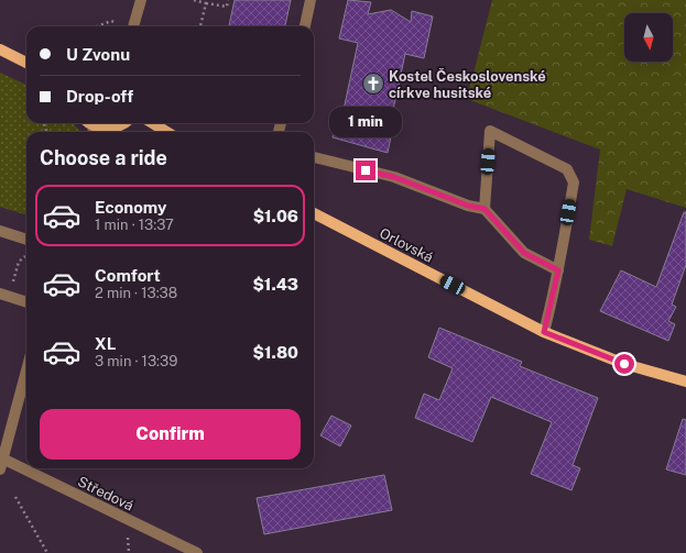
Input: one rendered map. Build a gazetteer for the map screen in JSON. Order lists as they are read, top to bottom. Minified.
{"streets":{"main road":["Orlovská"],"street":["Středová"]},"places":{"church":["Kostel Československé církve husitské"]},"north":"bottom","page":{"banner":["U Zvonu","Drop-off"],"bubble":"1 min","heading":"Choose a ride","list":[{"name":"Economy","note":"1 min · 13:37","value":"$1.06"},{"name":"Comfort","note":"2 min · 13:38","value":"$1.43"},{"name":"XL","note":"3 min · 13:39","value":"$1.80"}],"buttons":"Confirm"}}
